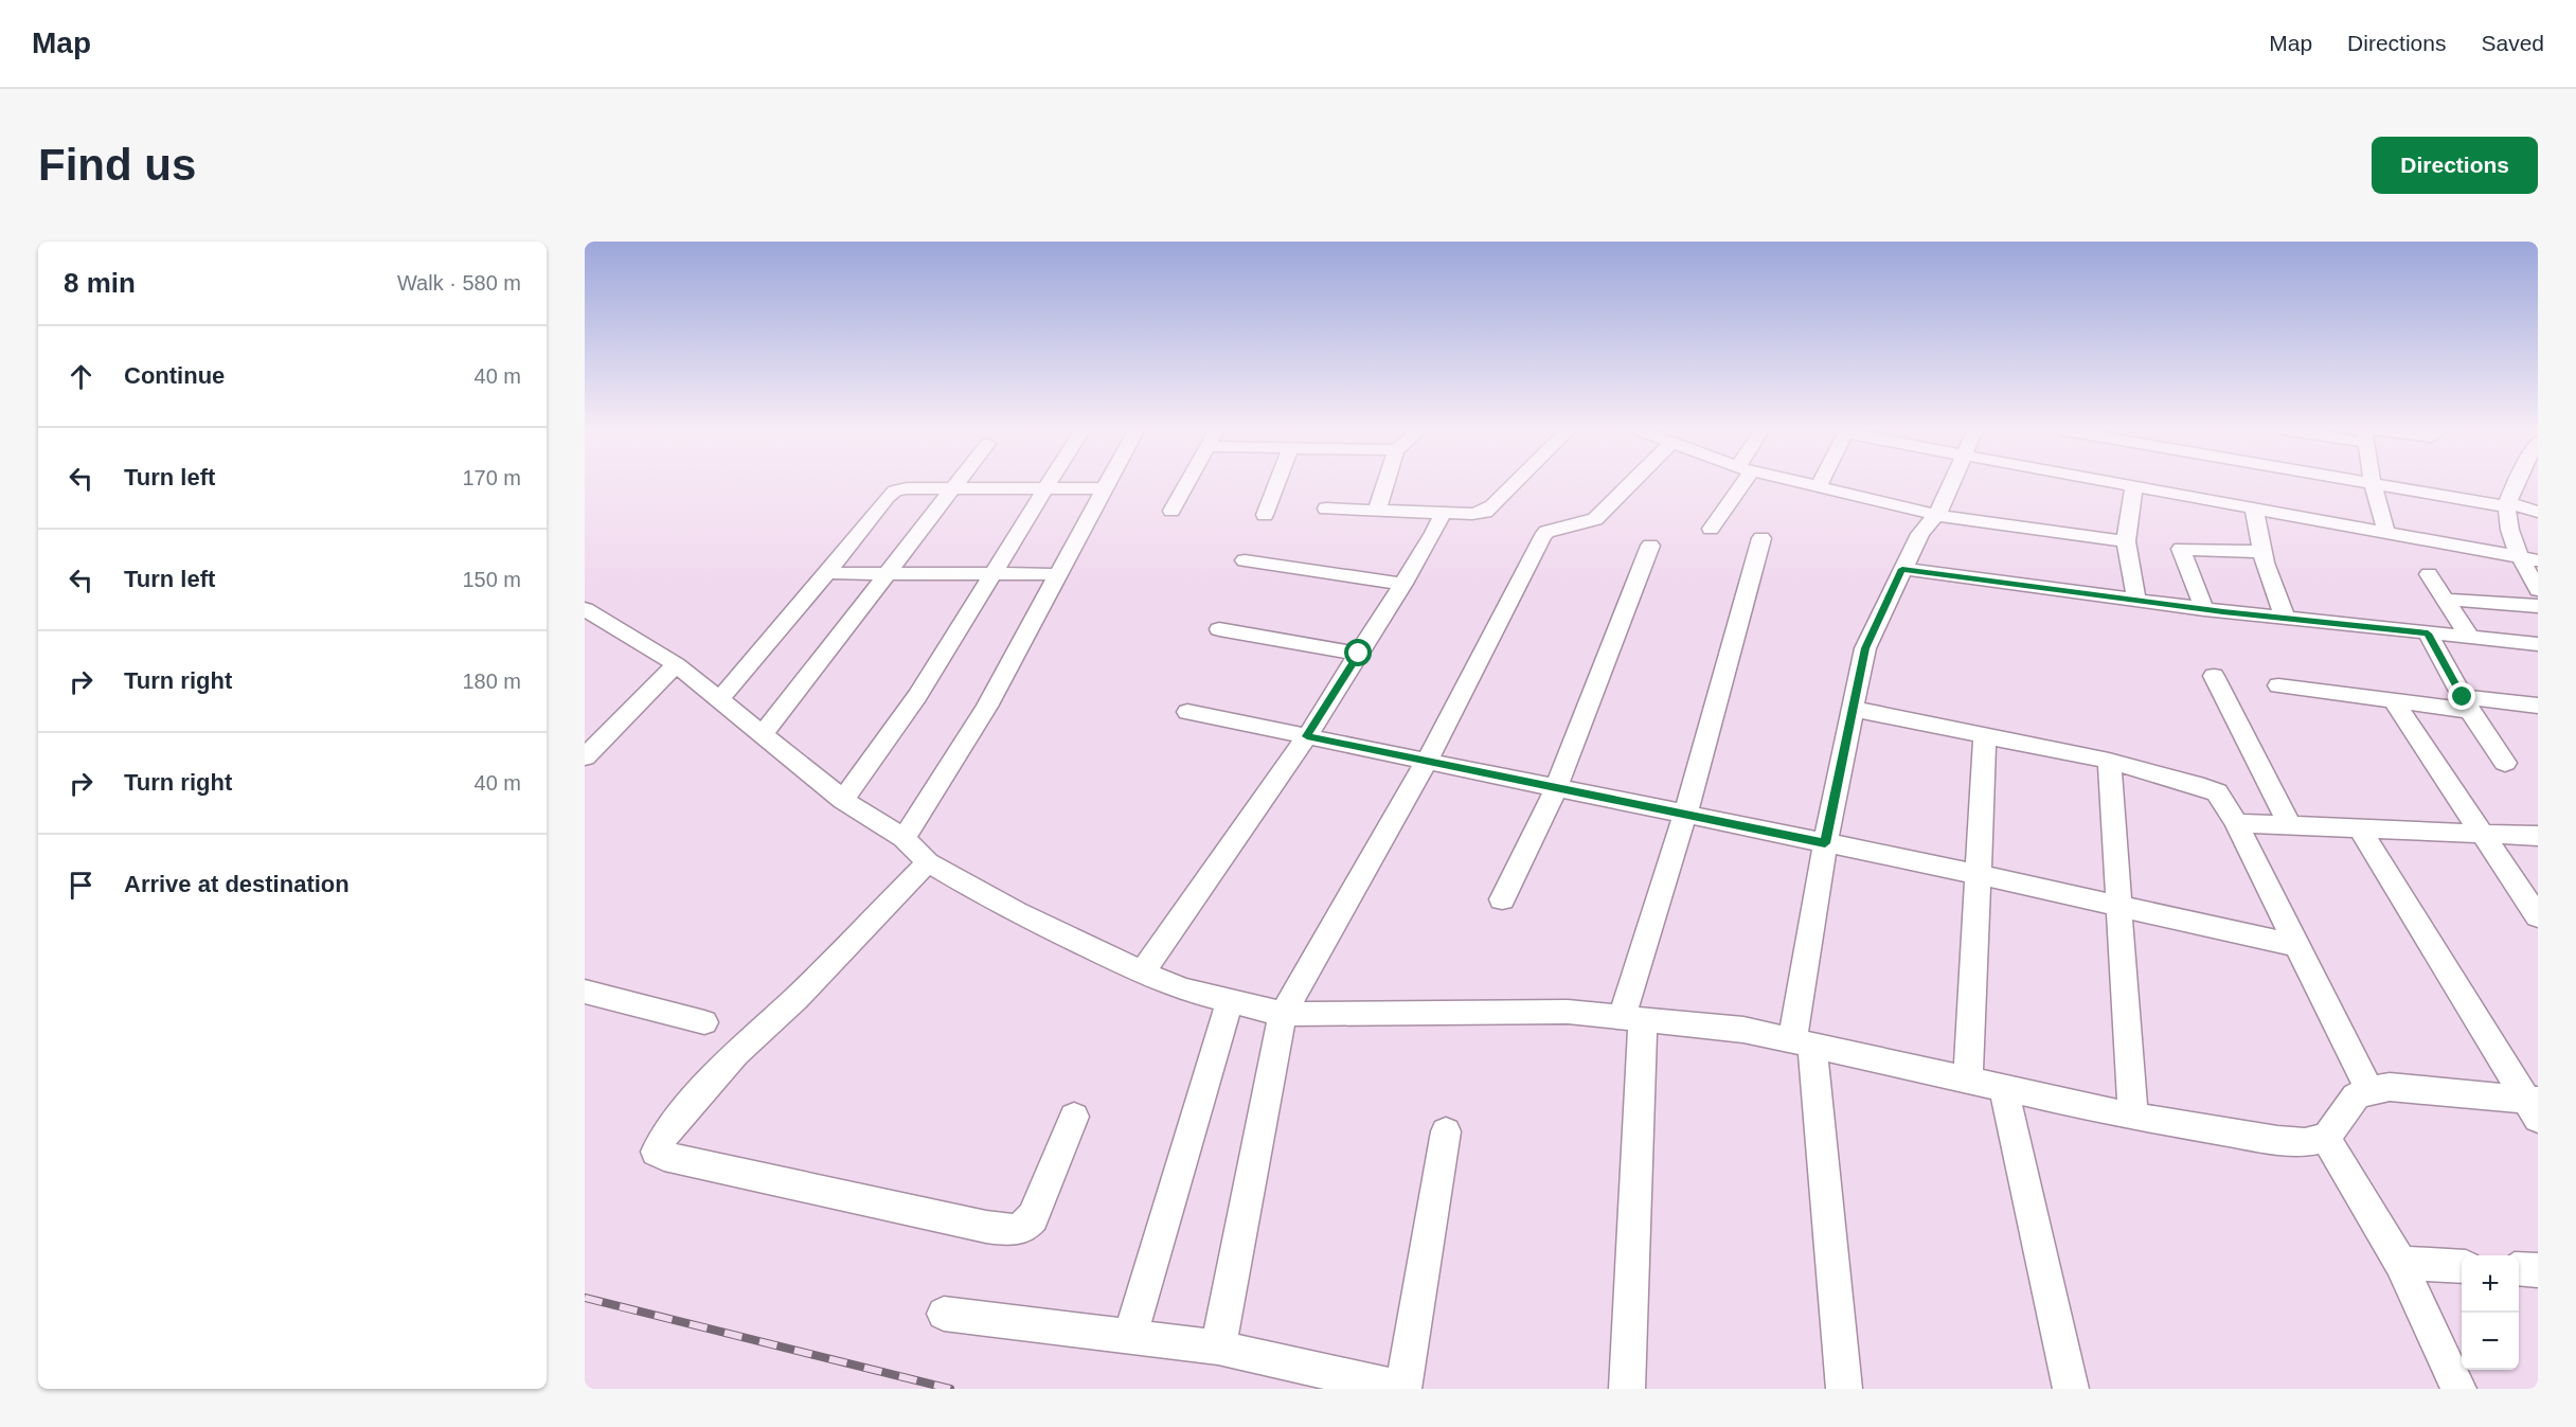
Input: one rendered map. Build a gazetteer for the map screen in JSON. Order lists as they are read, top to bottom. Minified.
{"page":{"header":"Map","nav":["Map","Directions","Saved"],"buttons":"Directions","title":"Find us","heading":["8 min","Walk · 580 m"],"list":[["Continue","40 m"],["Turn left","170 m"],["Turn left","150 m"],["Turn right","180 m"],["Turn right","40 m"],"Arrive at destination"],"map_buttons":["+","−"]}}
